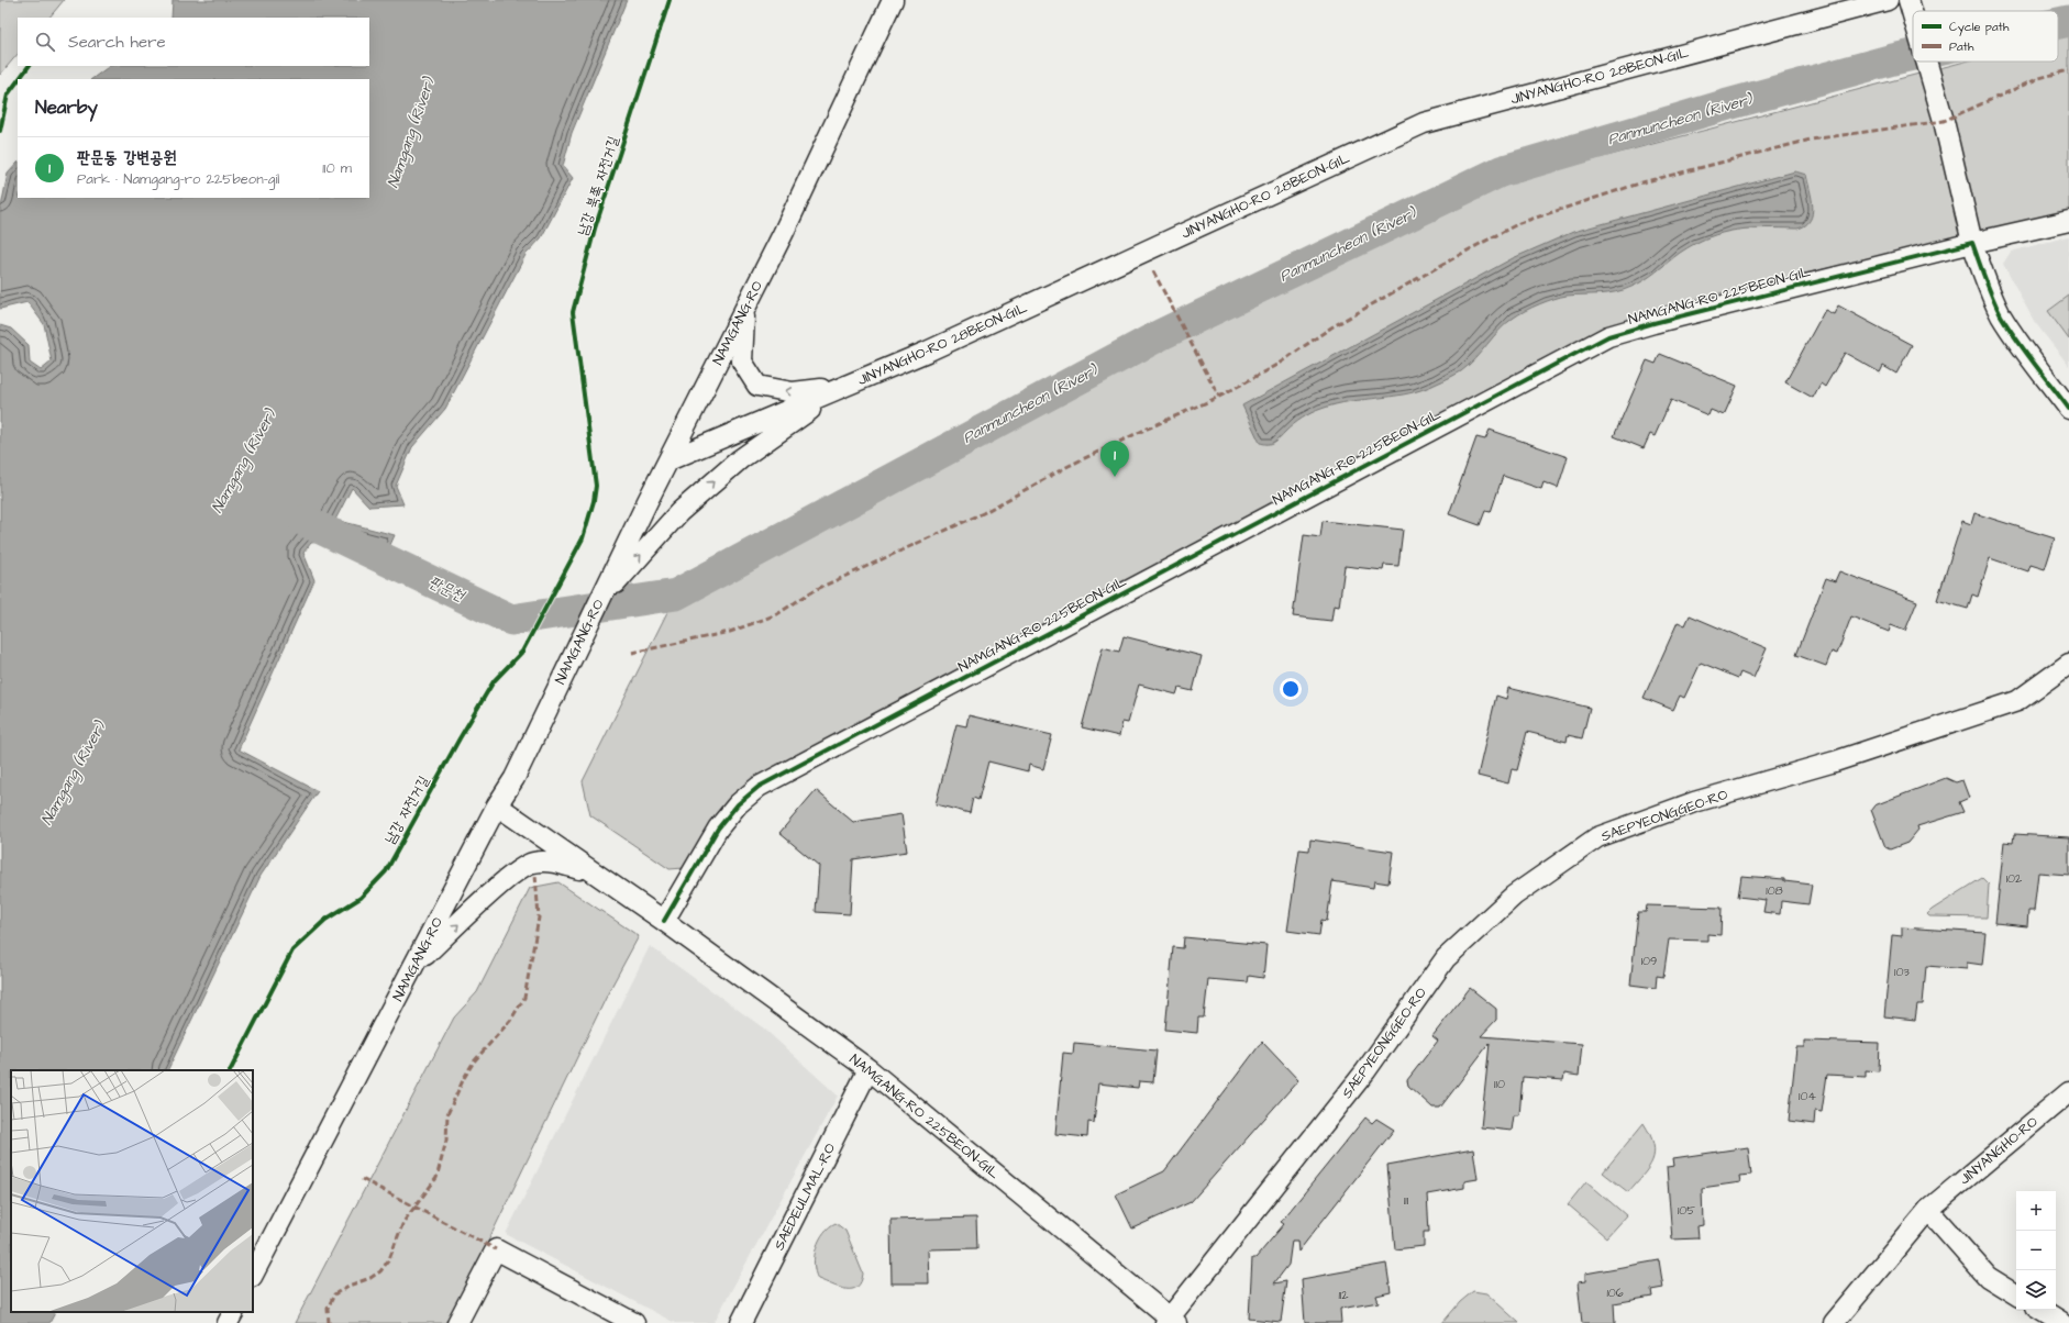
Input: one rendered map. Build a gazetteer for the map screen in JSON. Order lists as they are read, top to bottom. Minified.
{"streets":{"street":["JINYANGHO-RO 28BEON-GIL","NAMGANG-RO 225BEON-GIL","NAMGANG-RO","SAEPYEONGGEO-RO","JINYANGHO-RO","SAEDEULMAL-RO"],"cycle path":["남강 북쪽 자전거길"]},"crossings":[["JINYANGHO-RO 28BEON-GIL","NAMGANG-RO"],["NAMGANG-RO 225BEON-GIL","NAMGANG-RO"],["NAMGANG-RO 225BEON-GIL","SAEPYEONGGEO-RO"],["NAMGANG-RO 225BEON-GIL","SAEDEULMAL-RO"]],"water":["Panmuncheon (River)","Namgang (River)","판문천"],"house_numbers":["102","108","109","103","110","104","111","105","106","112"],"legend":["Cycle path","Path"],"page":{"search":"Search here","heading":"Nearby","list":[{"mark":"1","name":"판문동 강변공원","note":"Park · Namgang-ro 225beon-gil","value":"110 m"}],"pins":"1","map_buttons":["+","−"]}}
